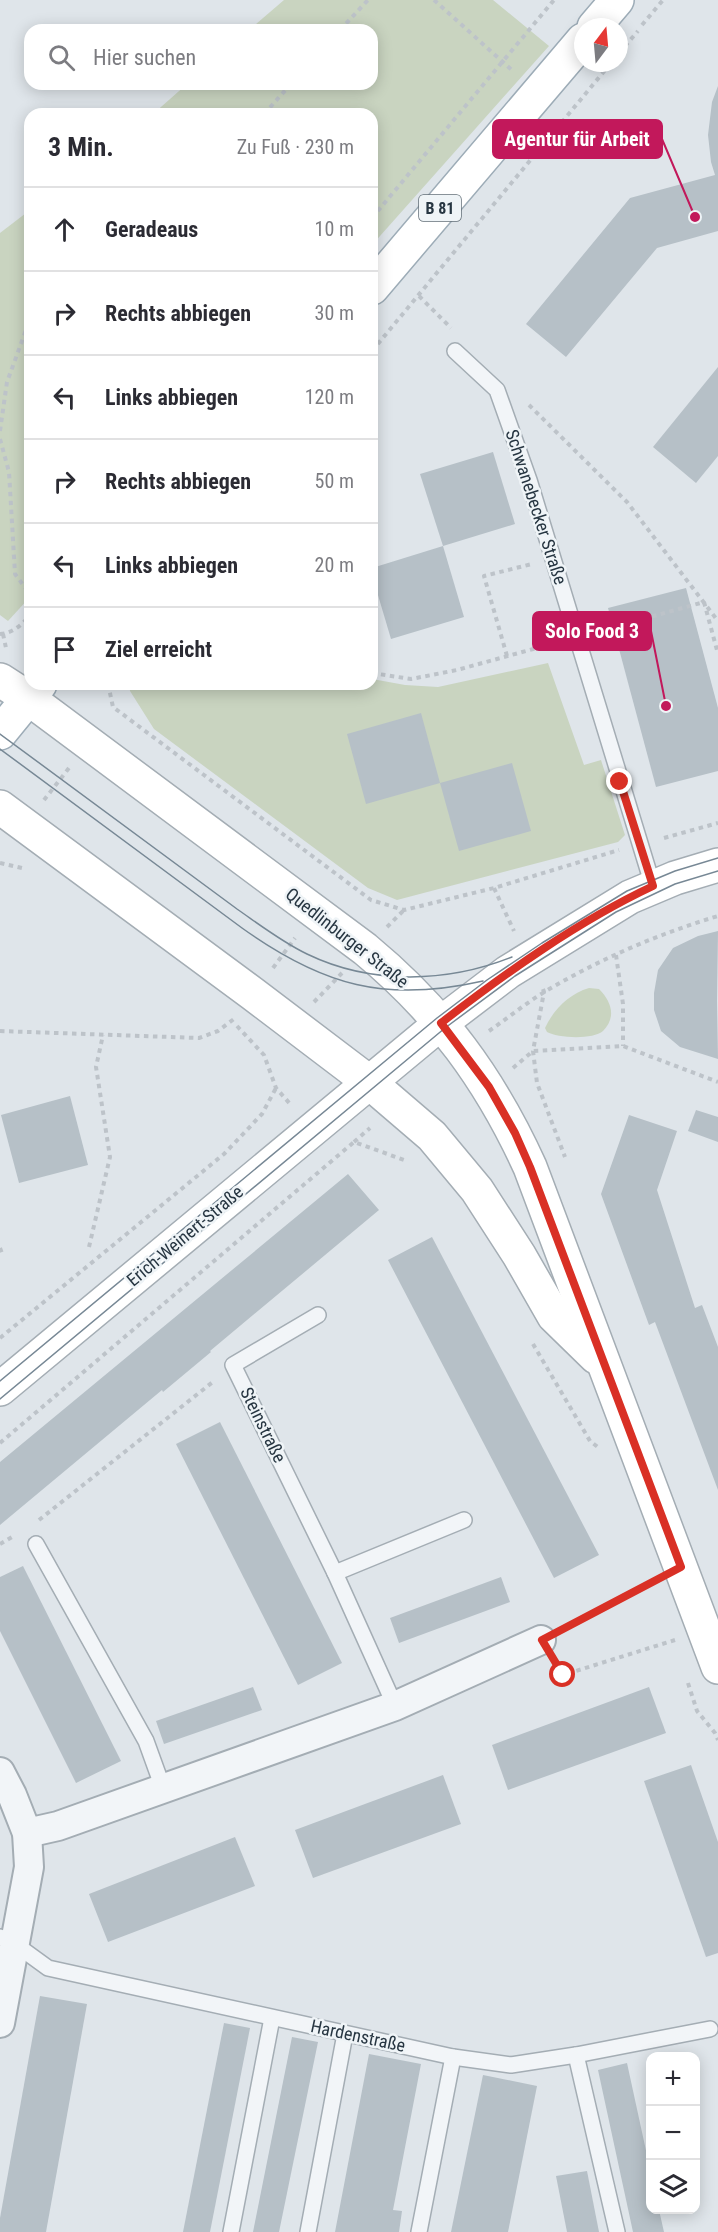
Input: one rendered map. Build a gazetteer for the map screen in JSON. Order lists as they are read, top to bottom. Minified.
{"streets":{"main road":["B 81","Quedlinburger Straße","Erich-Weinert-Straße"],"lane":["Schwanebecker Straße","Steinstraße","Hardenstraße"]},"crossings":[["Schwanebecker Straße","Erich-Weinert-Straße"],["Quedlinburger Straße","Erich-Weinert-Straße"]],"places":["Agentur für Arbeit","Solo Food 3"],"north":"top","page":{"search":"Hier suchen","heading":["3 Min.","Zu Fuß · 230 m"],"list":[["Geradeaus","10 m"],["Rechts abbiegen","30 m"],["Links abbiegen","120 m"],["Rechts abbiegen","50 m"],["Links abbiegen","20 m"],"Ziel erreicht"],"map_buttons":["+","−"]}}
